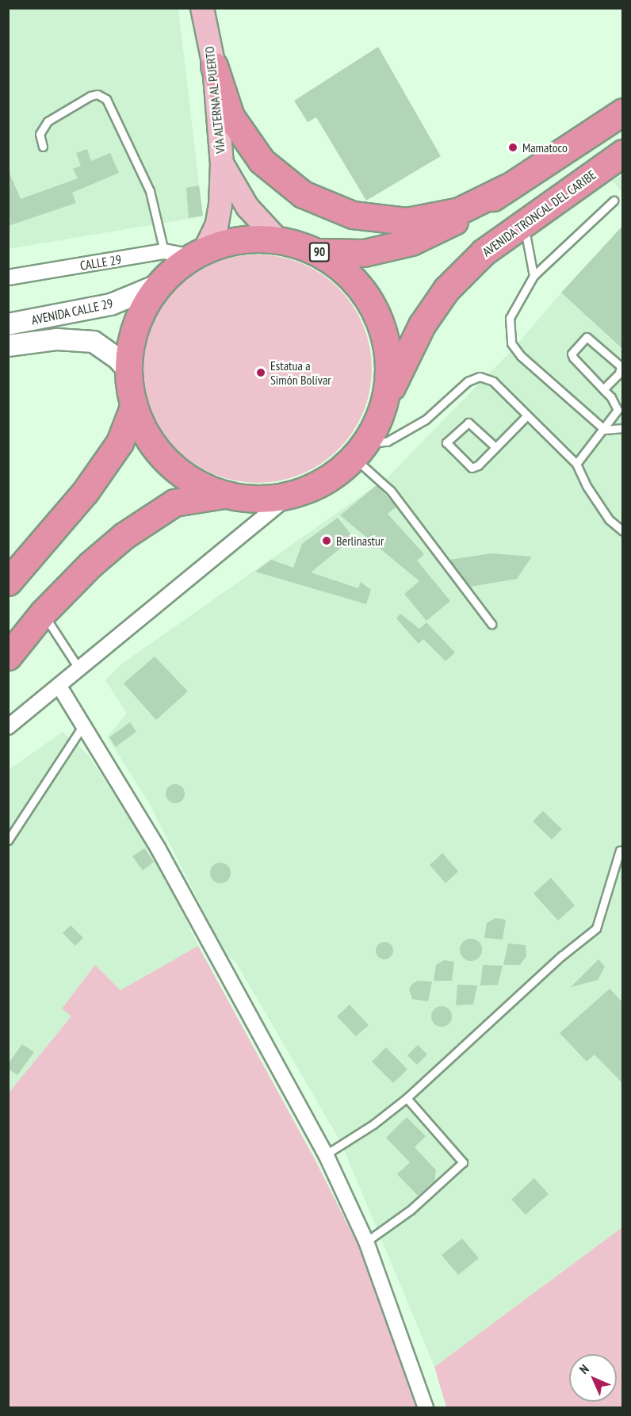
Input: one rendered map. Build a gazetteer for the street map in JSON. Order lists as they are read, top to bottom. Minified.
{"streets":{"highway":["AVENIDA TRONCAL DEL CARIBE","90"],"main road":["VÍA ALTERNA AL PUERTO","AVENIDA CALLE 29"],"street":["CALLE 29"]},"crossings":[["VÍA ALTERNA AL PUERTO","90"],["VÍA ALTERNA AL PUERTO","CALLE 29"],["AVENIDA TRONCAL DEL CARIBE","90"],["90","CALLE 29"],["90","AVENIDA CALLE 29"]],"places":["Mamatoco","Estatua a Simón Bolívar","Berlinastur"],"north":"top left"}
